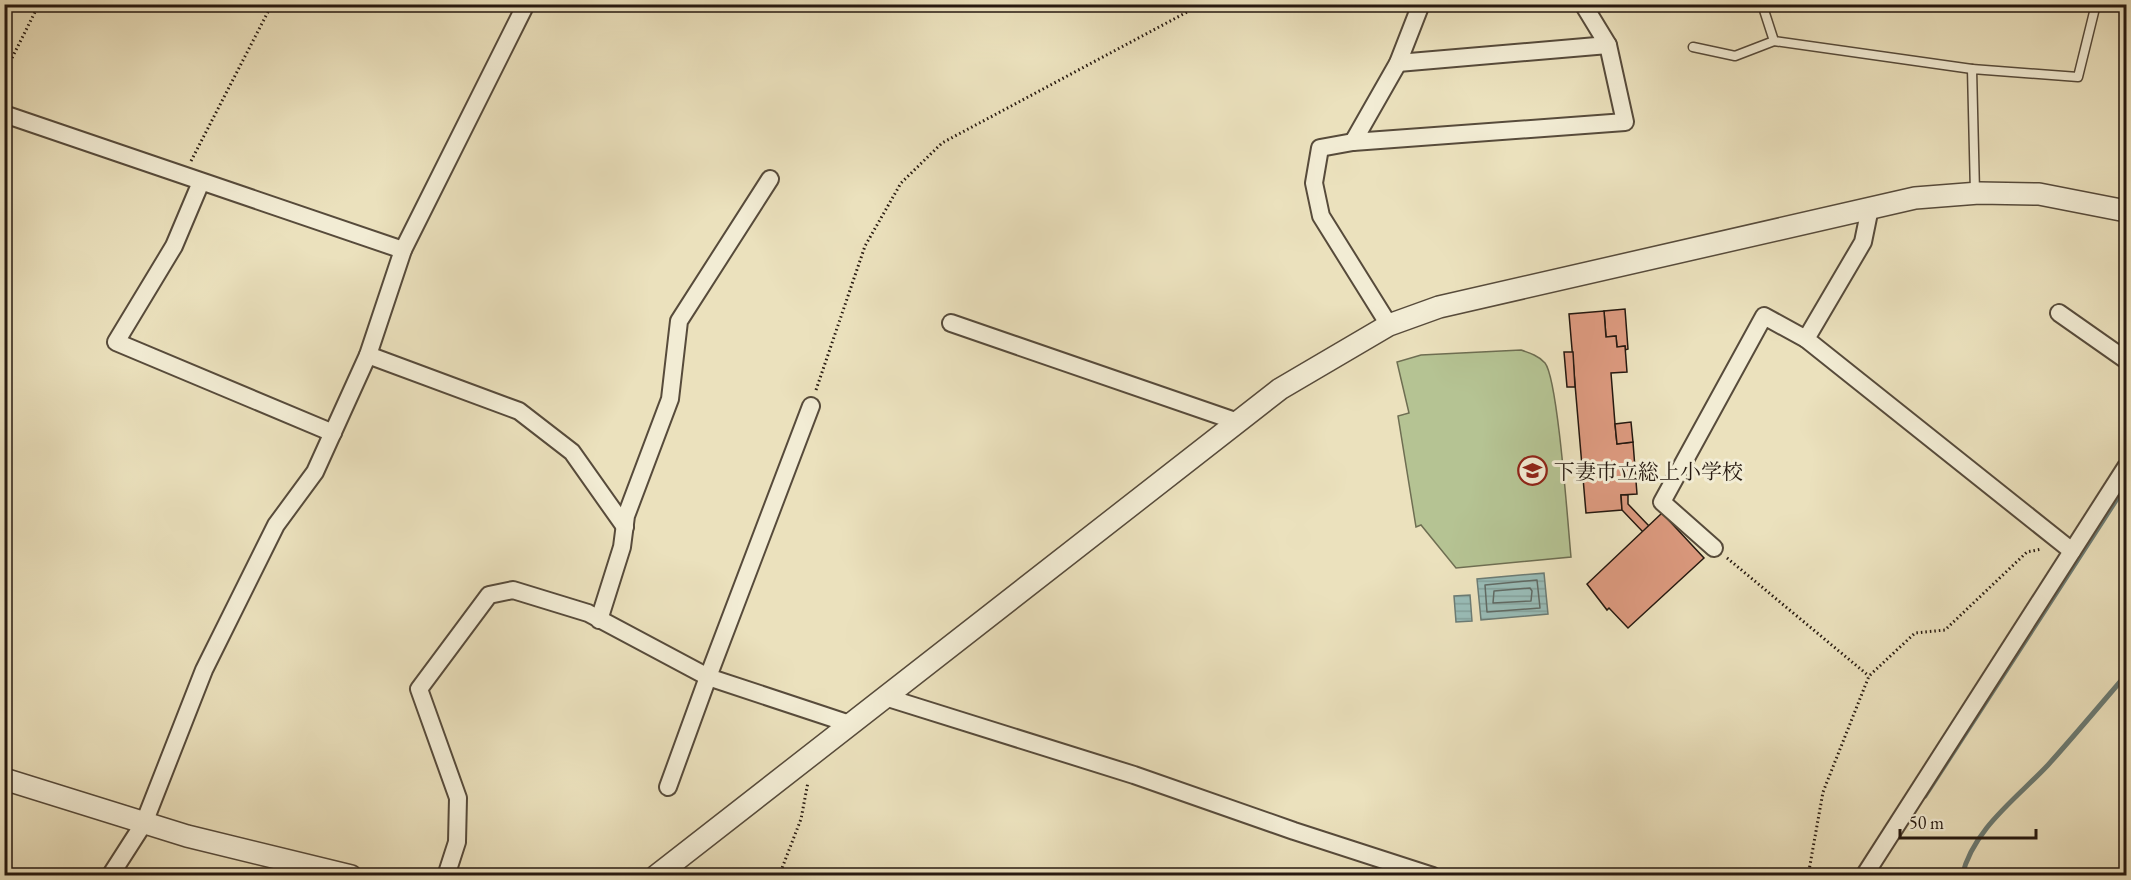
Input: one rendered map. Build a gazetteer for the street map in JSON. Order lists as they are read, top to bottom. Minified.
{"places":{"school or university":["下妻市立総上小学校"]},"scale_bar":"50 m"}
